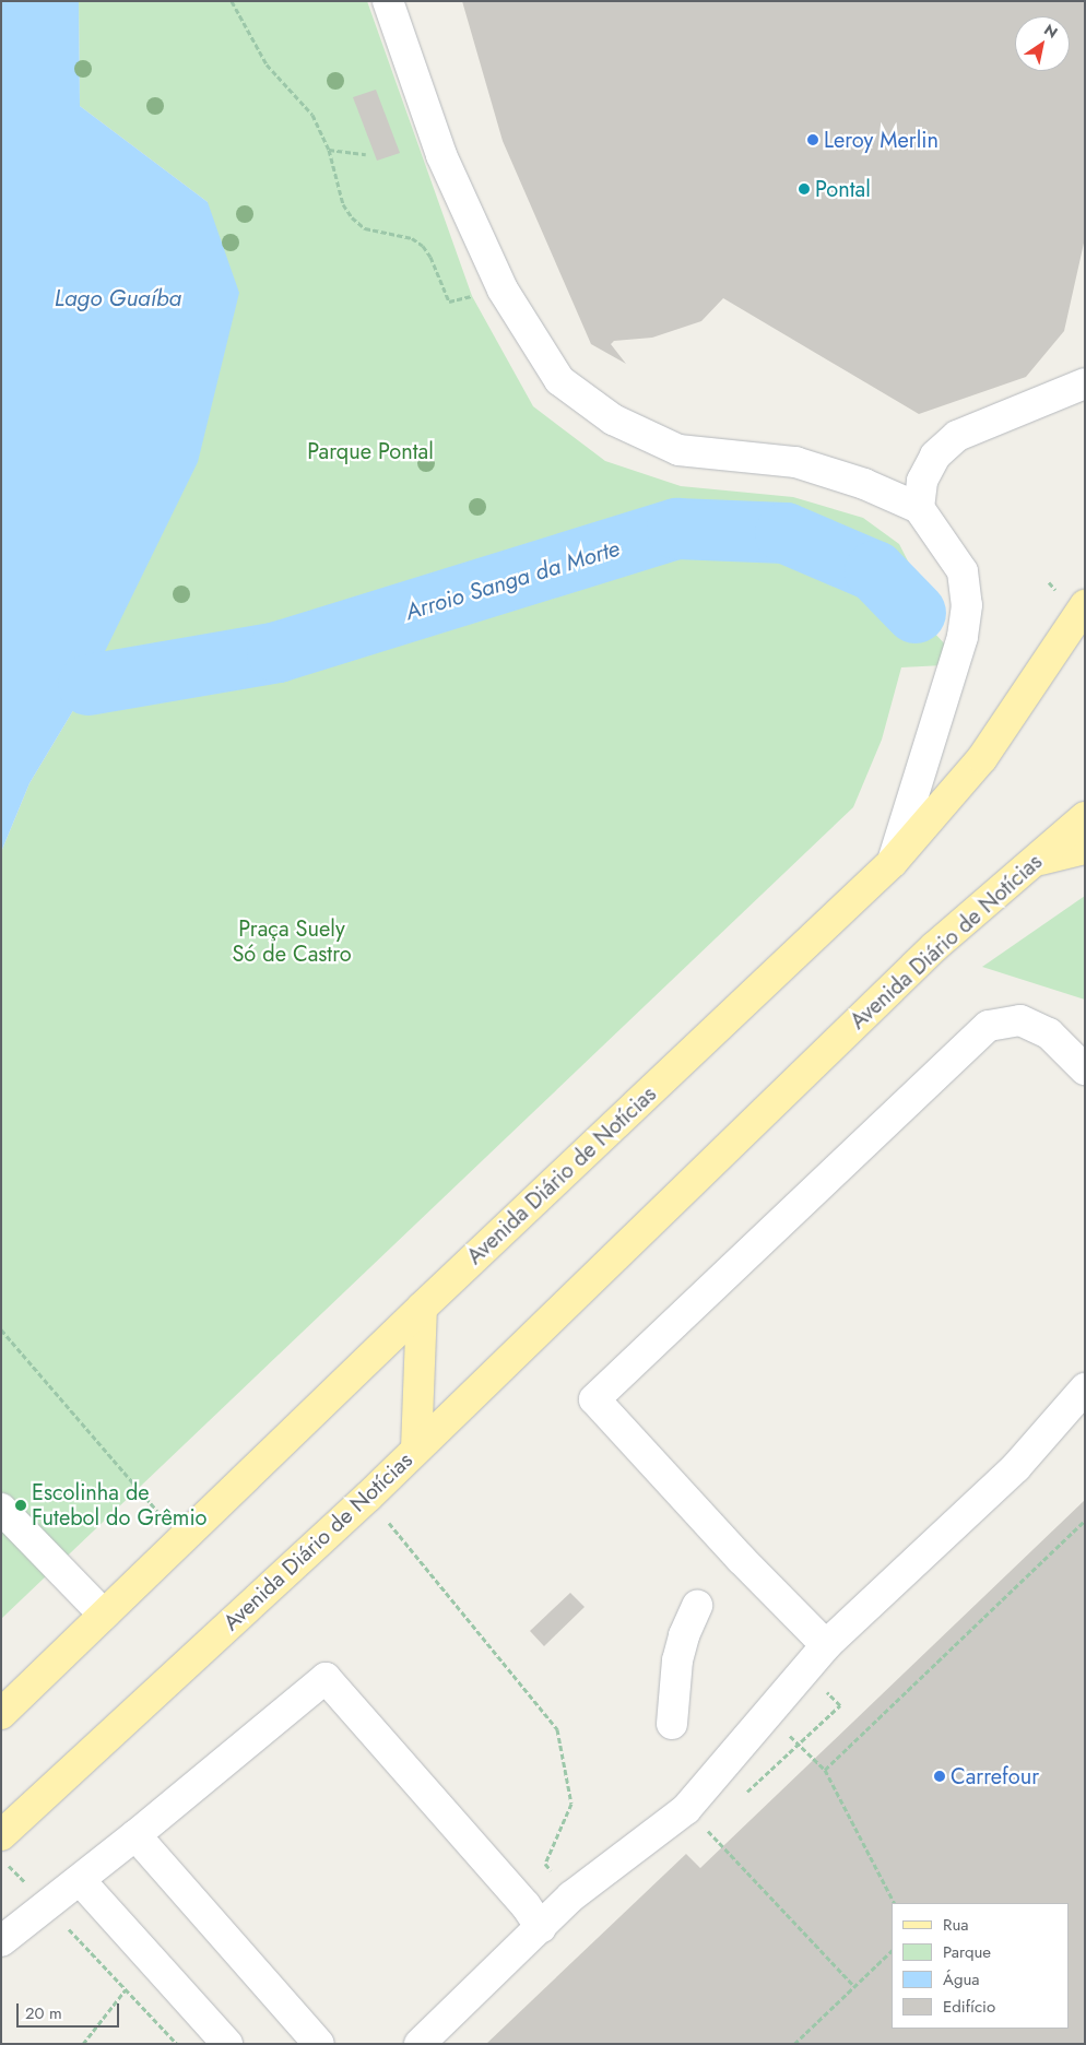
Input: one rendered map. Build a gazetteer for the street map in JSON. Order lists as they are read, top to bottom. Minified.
{"streets":{"main road":["Avenida Diário de Notícias"]},"water":["Lago Guaíba","Arroio Sanga da Morte"],"parks":["Parque Pontal","Praça Suely Só de Castro"],"places":["Leroy Merlin","Pontal","Escolinha de Futebol do Grêmio","Carrefour"],"legend":["Rua","Parque","Água","Edifício"],"scale_bar":"20 m","north":"top right"}
